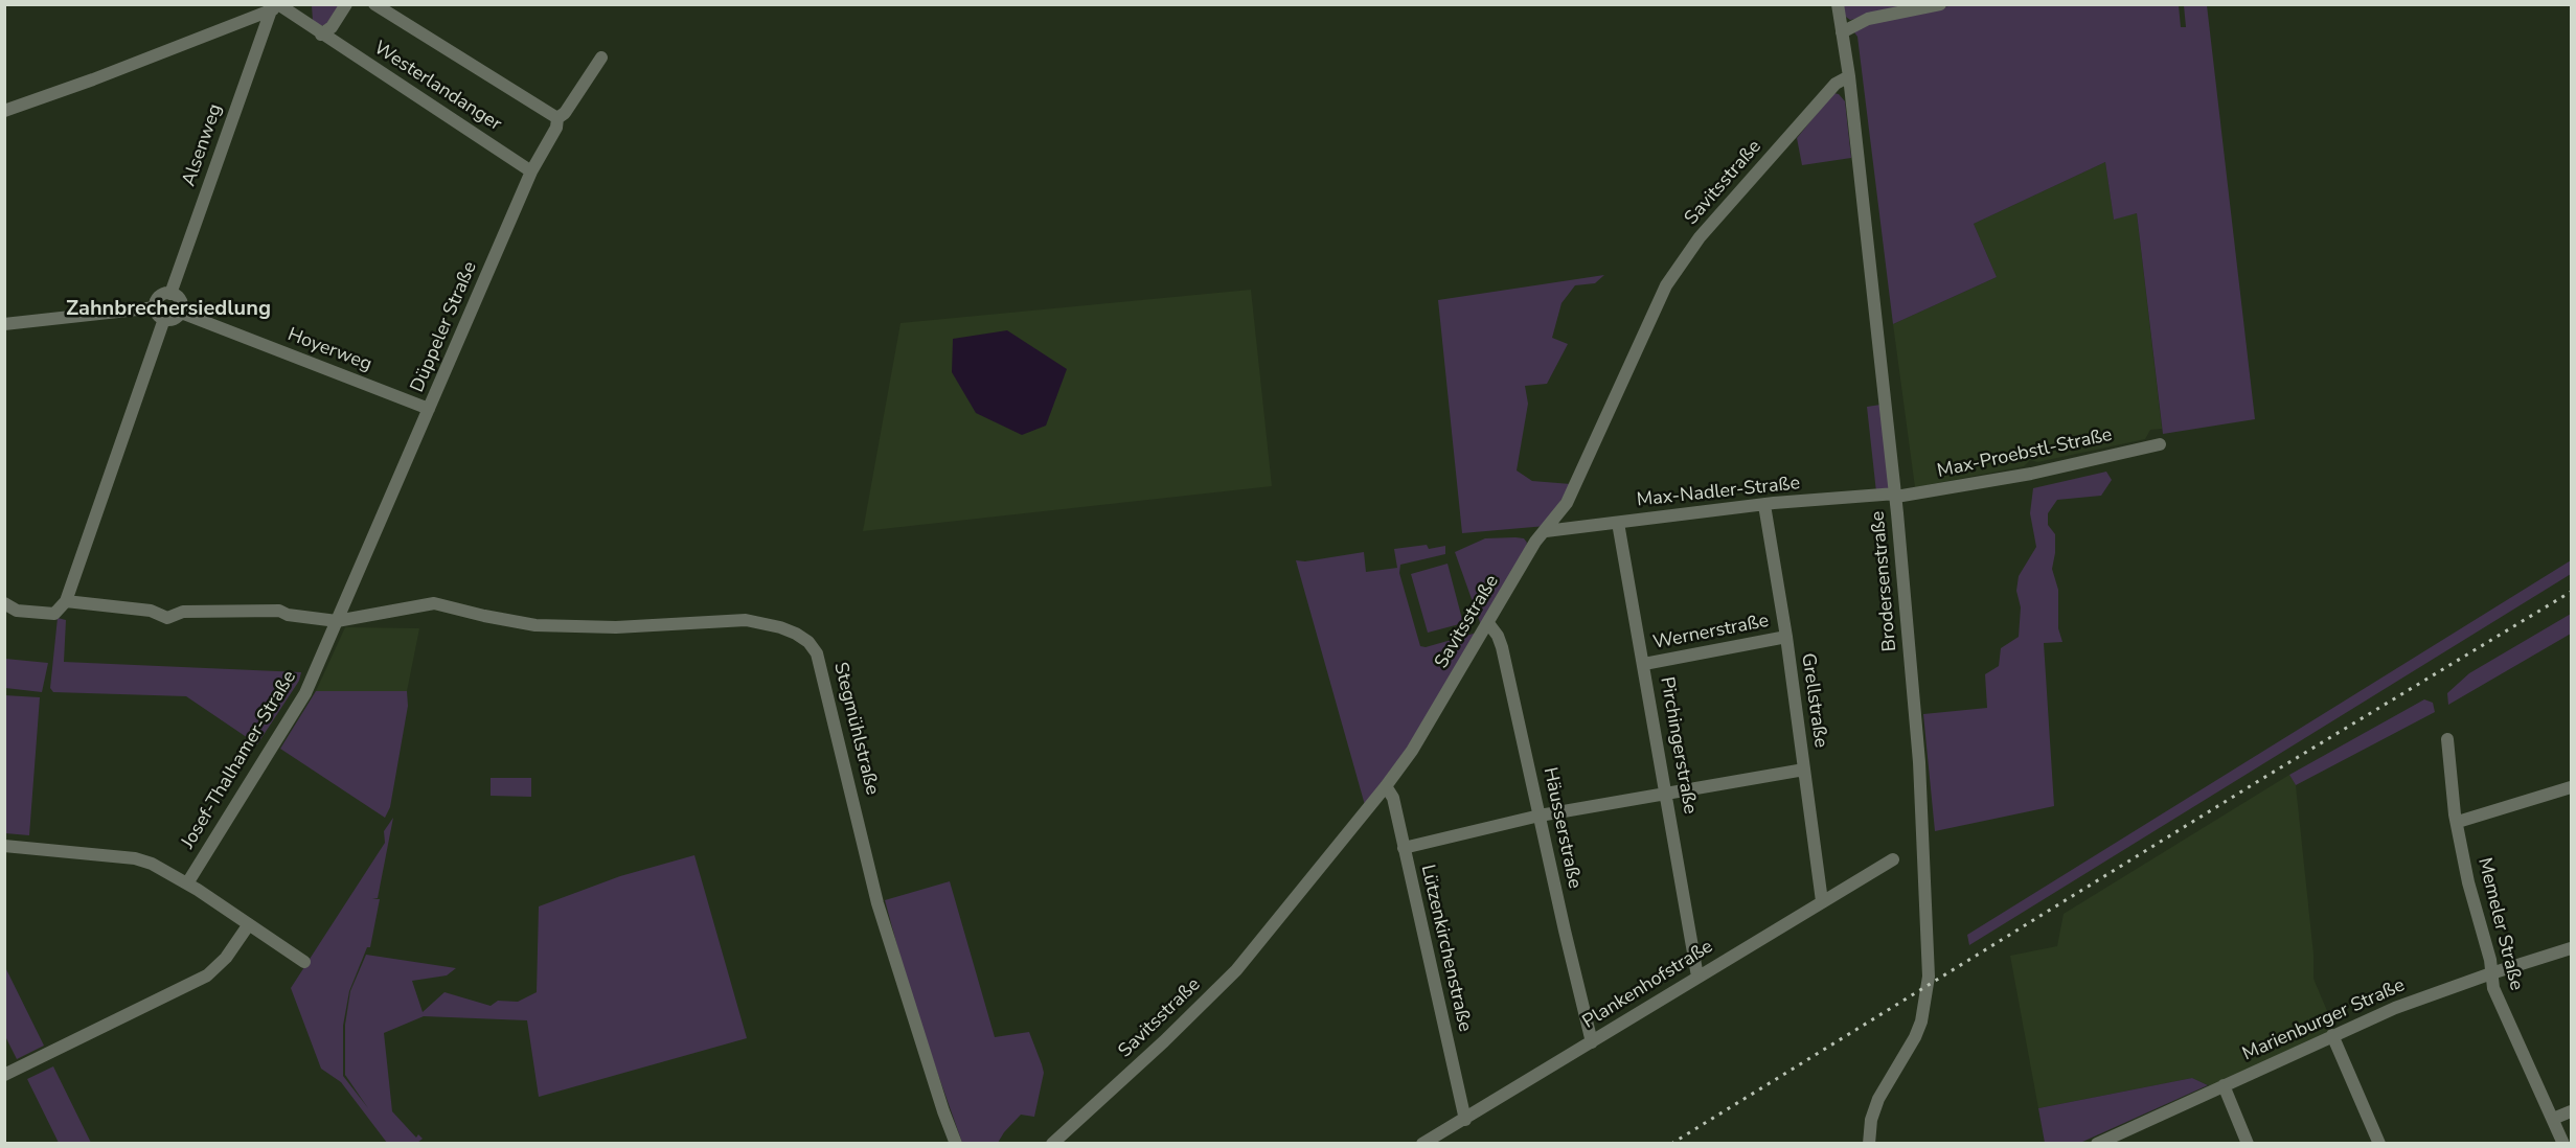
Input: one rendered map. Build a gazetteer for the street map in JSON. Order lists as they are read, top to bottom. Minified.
{"streets":{"street":["Westerlandanger","Alsenweg","Savitsstraße","Düppeler Straße","Hoyerweg","Max-Proebstl-Straße","Max-Nadler-Straße","Brodersenstraße","Wernerstraße","Grellstraße","Stegmühlstraße","Pirchingerstraße","Josef-Thalhamer-Straße","Häusserstraße","Memeler Straße","Lützenkirchenstraße","Plankenhofstraße","Marienburger Straße"]},"crossings":[["Westerlandanger","Alsenweg"],["Westerlandanger","Düppeler Straße"],["Alsenweg","Hoyerweg"],["Savitsstraße","Max-Nadler-Straße"],["Savitsstraße","Brodersenstraße"],["Savitsstraße","Häusserstraße"],["Savitsstraße","Lützenkirchenstraße"],["Düppeler Straße","Hoyerweg"],["Düppeler Straße","Stegmühlstraße"],["Düppeler Straße","Josef-Thalhamer-Straße"],["Max-Proebstl-Straße","Max-Nadler-Straße"],["Max-Proebstl-Straße","Brodersenstraße"],["Max-Nadler-Straße","Brodersenstraße"],["Max-Nadler-Straße","Grellstraße"],["Max-Nadler-Straße","Pirchingerstraße"],["Wernerstraße","Grellstraße"],["Wernerstraße","Pirchingerstraße"],["Grellstraße","Plankenhofstraße"],["Stegmühlstraße","Josef-Thalhamer-Straße"],["Pirchingerstraße","Plankenhofstraße"],["Häusserstraße","Plankenhofstraße"],["Memeler Straße","Marienburger Straße"],["Lützenkirchenstraße","Plankenhofstraße"]],"districts":["Zahnbrechersiedlung"]}
